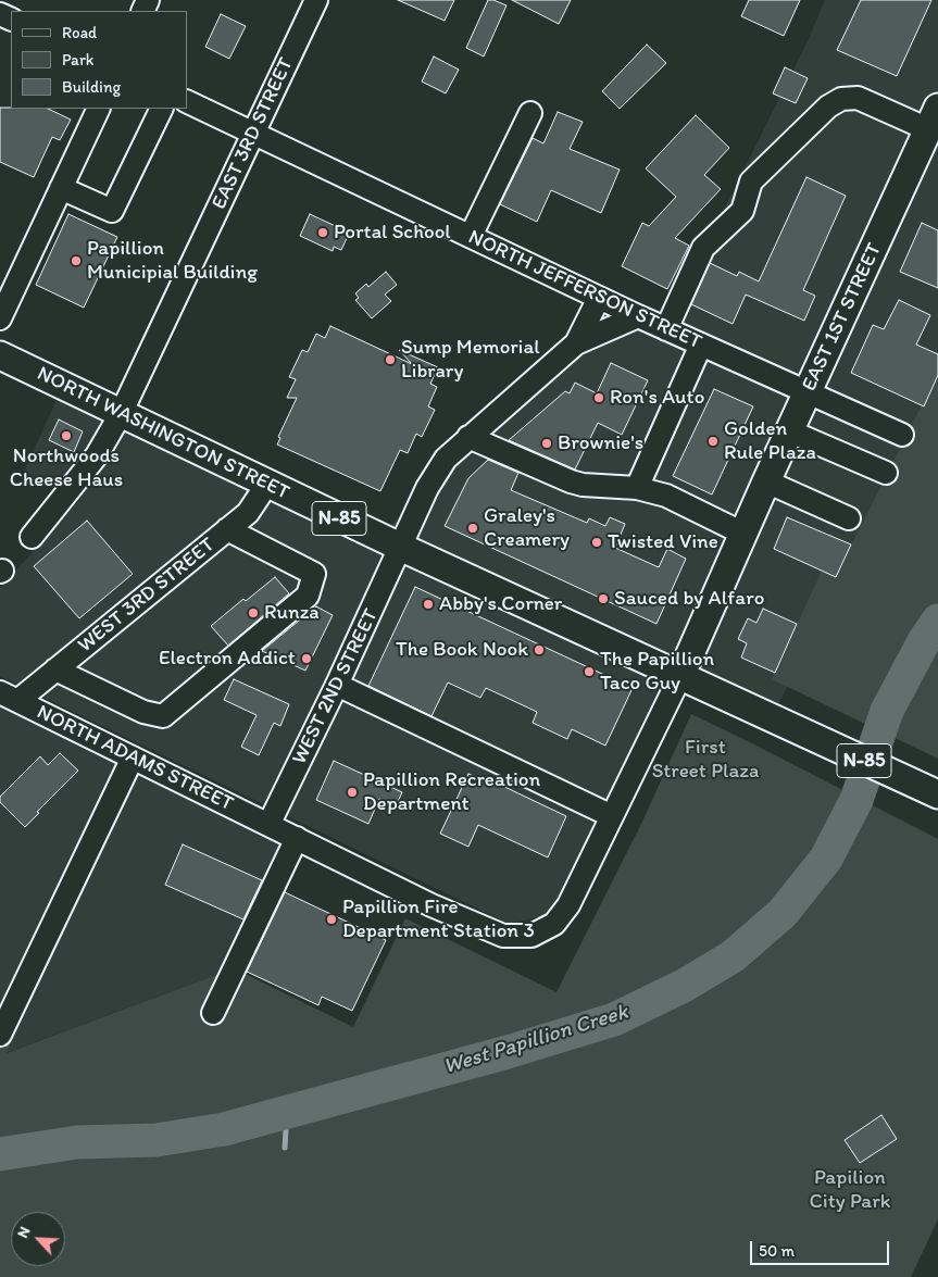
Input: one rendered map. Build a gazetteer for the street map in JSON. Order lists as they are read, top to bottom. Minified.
{"streets":{"main road":["EAST 1ST STREET","NORTH WASHINGTON STREET","N-85"],"street":["EAST 3RD STREET","NORTH JEFFERSON STREET","WEST 3RD STREET","WEST 2ND STREET","NORTH ADAMS STREET"]},"crossings":[["EAST 3RD STREET","NORTH JEFFERSON STREET"],["EAST 3RD STREET","NORTH WASHINGTON STREET"],["NORTH JEFFERSON STREET","EAST 1ST STREET"],["EAST 1ST STREET","NORTH WASHINGTON STREET"],["EAST 1ST STREET","N-85"],["NORTH WASHINGTON STREET","N-85"],["NORTH WASHINGTON STREET","WEST 3RD STREET"],["NORTH WASHINGTON STREET","WEST 2ND STREET"],["WEST 3RD STREET","NORTH ADAMS STREET"],["WEST 2ND STREET","NORTH ADAMS STREET"]],"water":["West Papillion Creek"],"parks":["First Street Plaza","Papilion City Park"],"places":["Portal School","Papillion Municipial Building","Sump Memorial Library","Ron's Auto","Northwoods Cheese Haus","Golden Rule Plaza","Brownie's","Graley's Creamery","Twisted Vine","Sauced by Alfaro","Abby's Corner","Runza","The Book Nook","Electron Addict","The Papillion Taco Guy","Papillion Recreation Department","Papillion Fire Department Station 3"],"legend":["Road","Park","Building"],"scale_bar":"50 m","north":"top left"}
